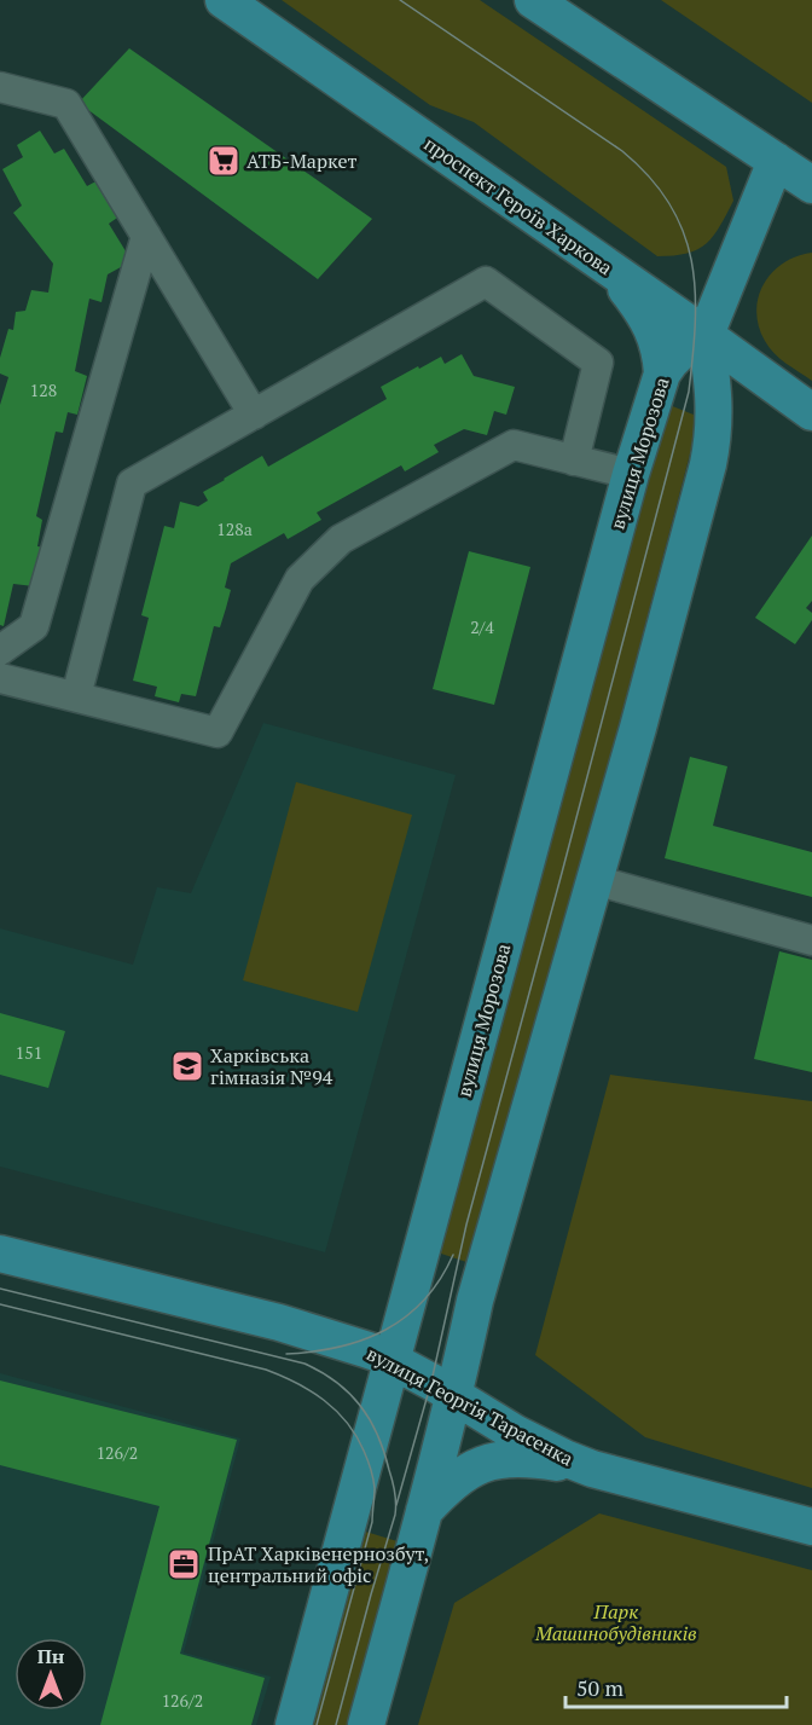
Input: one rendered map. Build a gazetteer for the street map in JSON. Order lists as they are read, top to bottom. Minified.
{"streets":{"main road":["проспект Героїв Харкова","вулиця Морозова","вулиця Георгія Тарасенка"]},"crossings":[["проспект Героїв Харкова","вулиця Морозова"],["вулиця Морозова","вулиця Георгія Тарасенка"]],"parks":["Парк Машинобудівників"],"places":{"supermarket":["АТБ-Маркет"],"school or university":["Харківська гімназія №94"],"office":["ПрАТ Харківенернозбут, центральний офіс"]},"house_numbers":["128","128а","2/4","151","126/2","126/2"],"scale_bar":"50 m","north":"top"}
